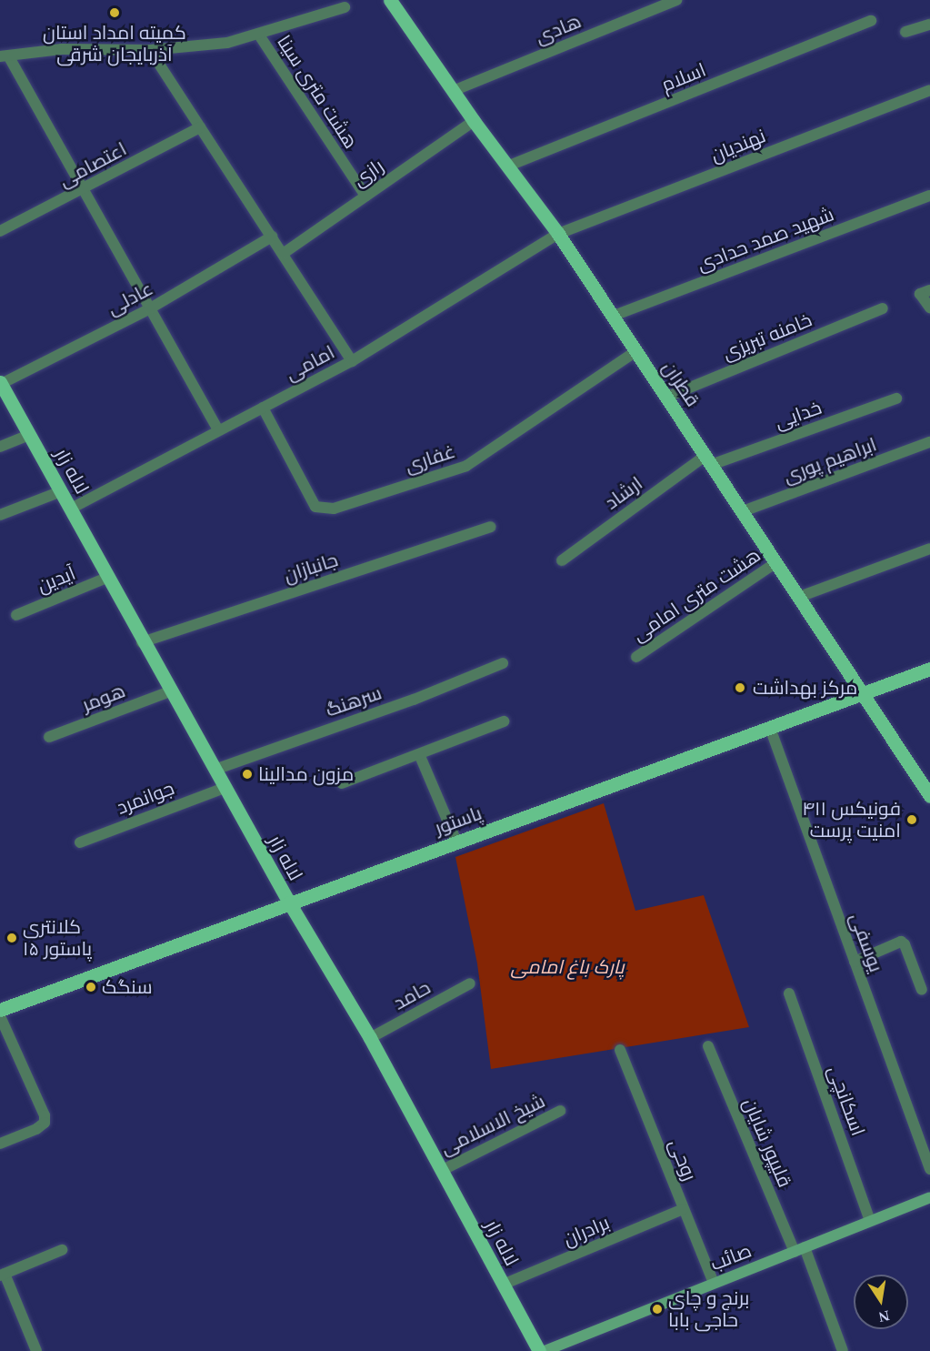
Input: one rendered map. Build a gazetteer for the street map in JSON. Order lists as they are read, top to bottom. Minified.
{"streets":{"main road":["قطران","لاله زار","پاستور","صائب"],"street":["هادی","اسلام","هشت متری سینا","نهندیان","اعتصامی","رازی","شهید صمد حدادی","عادلی","خامنه تبریزی","امامی","خدایی","غفاری","ابراهیم پوری","ارشاد","جانبازان","آیدین","هشت متری امامی","هومر","سرهنگ","جوانمرد","یوسفی","حامد","اسکانچی","شیخ الاسلامی","قلیپور شایان","روحی","برادران"]},"crossings":[["هادی","قطران"],["اسلام","قطران"],["هشت متری سینا","رازی"],["نهندیان","امامی"],["نهندیان","قطران"],["رازی","قطران"],["شهید صمد حدادی","قطران"],["عادلی","لاله زار"],["خامنه تبریزی","قطران"],["امامی","قطران"],["امامی","غفاری"],["امامی","لاله زار"],["قطران","خدایی"],["قطران","غفاری"],["قطران","ابراهیم پوری"],["قطران","ارشاد"],["قطران","هشت متری امامی"],["قطران","پاستور"],["خدایی","ارشاد"],["لاله زار","جانبازان"],["لاله زار","آیدین"],["لاله زار","هومر"],["لاله زار","سرهنگ"],["لاله زار","جوانمرد"],["لاله زار","پاستور"],["لاله زار","حامد"],["لاله زار","شیخ الاسلامی"],["لاله زار","برادران"],["پاستور","یوسفی"],["اسکانچی","صائب"],["قلیپور شایان","صائب"],["روحی","برادران"],["روحی","صائب"]],"parks":["پارک باغ امامی"],"places":["کمیته امداد استان آذربایجان شرقی","مرکز بهداشت","مزون مدالینا","فونیکس ۴۱۱ امنیت پرست","کلانتری ۱۵ پاستور","سنگک","برنج و چای حاجی بابا"],"north":"bottom"}
